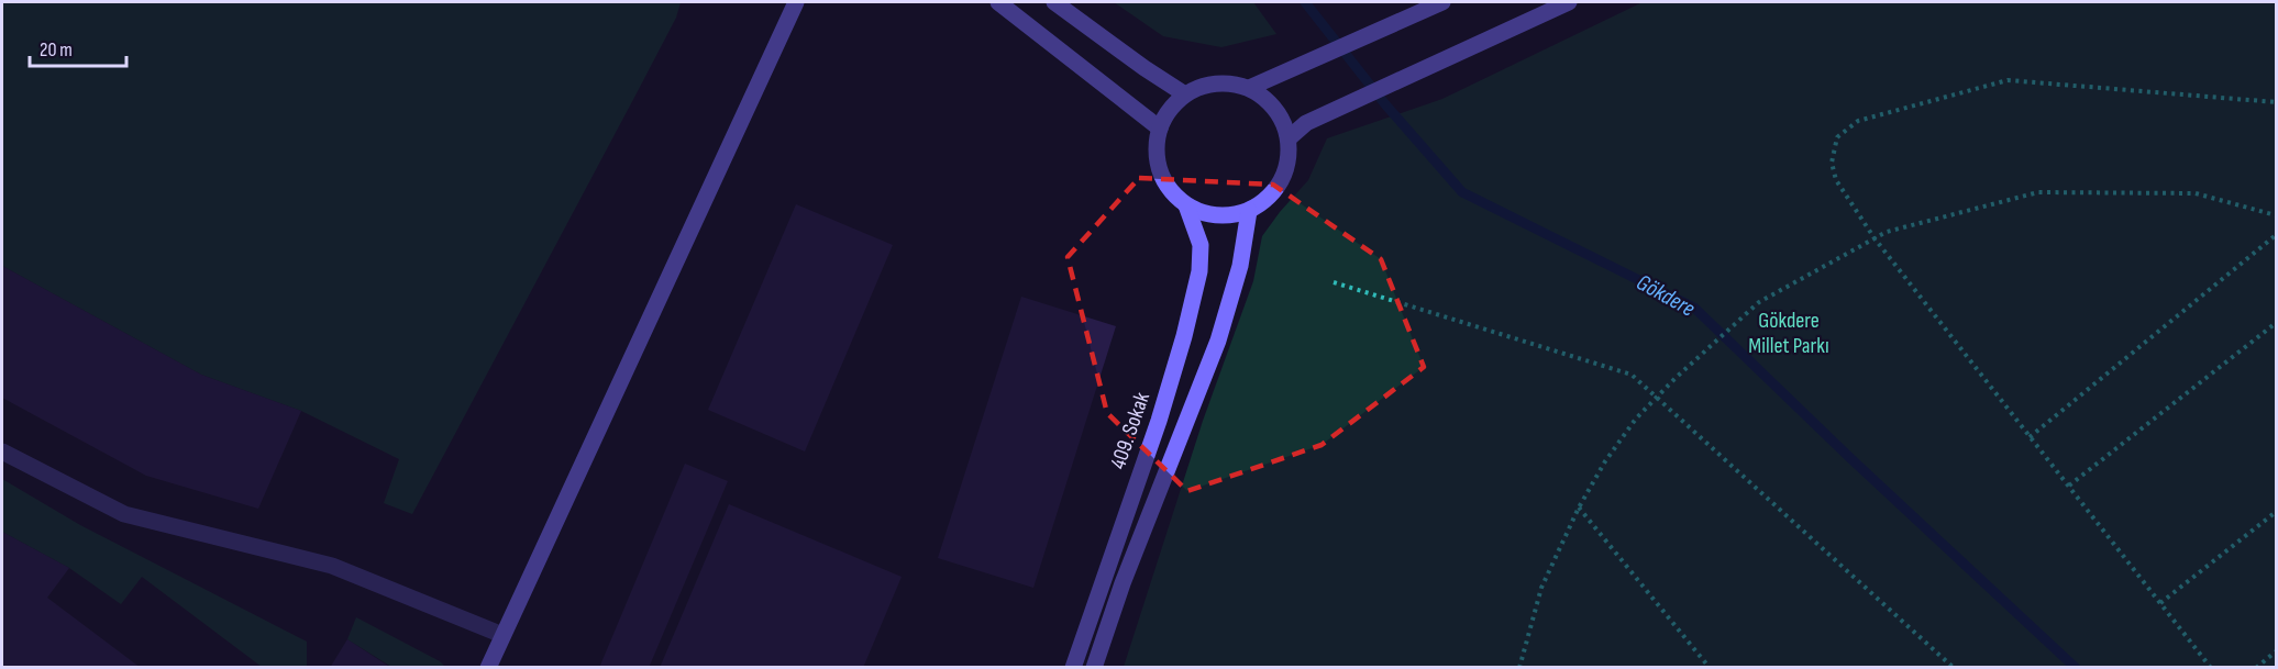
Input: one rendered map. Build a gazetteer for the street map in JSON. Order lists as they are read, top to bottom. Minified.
{"streets":{"main road":["409. Sokak"]},"water":["Gökdere"],"parks":["Gökdere Millet Parkı"],"scale_bar":"20 m"}
